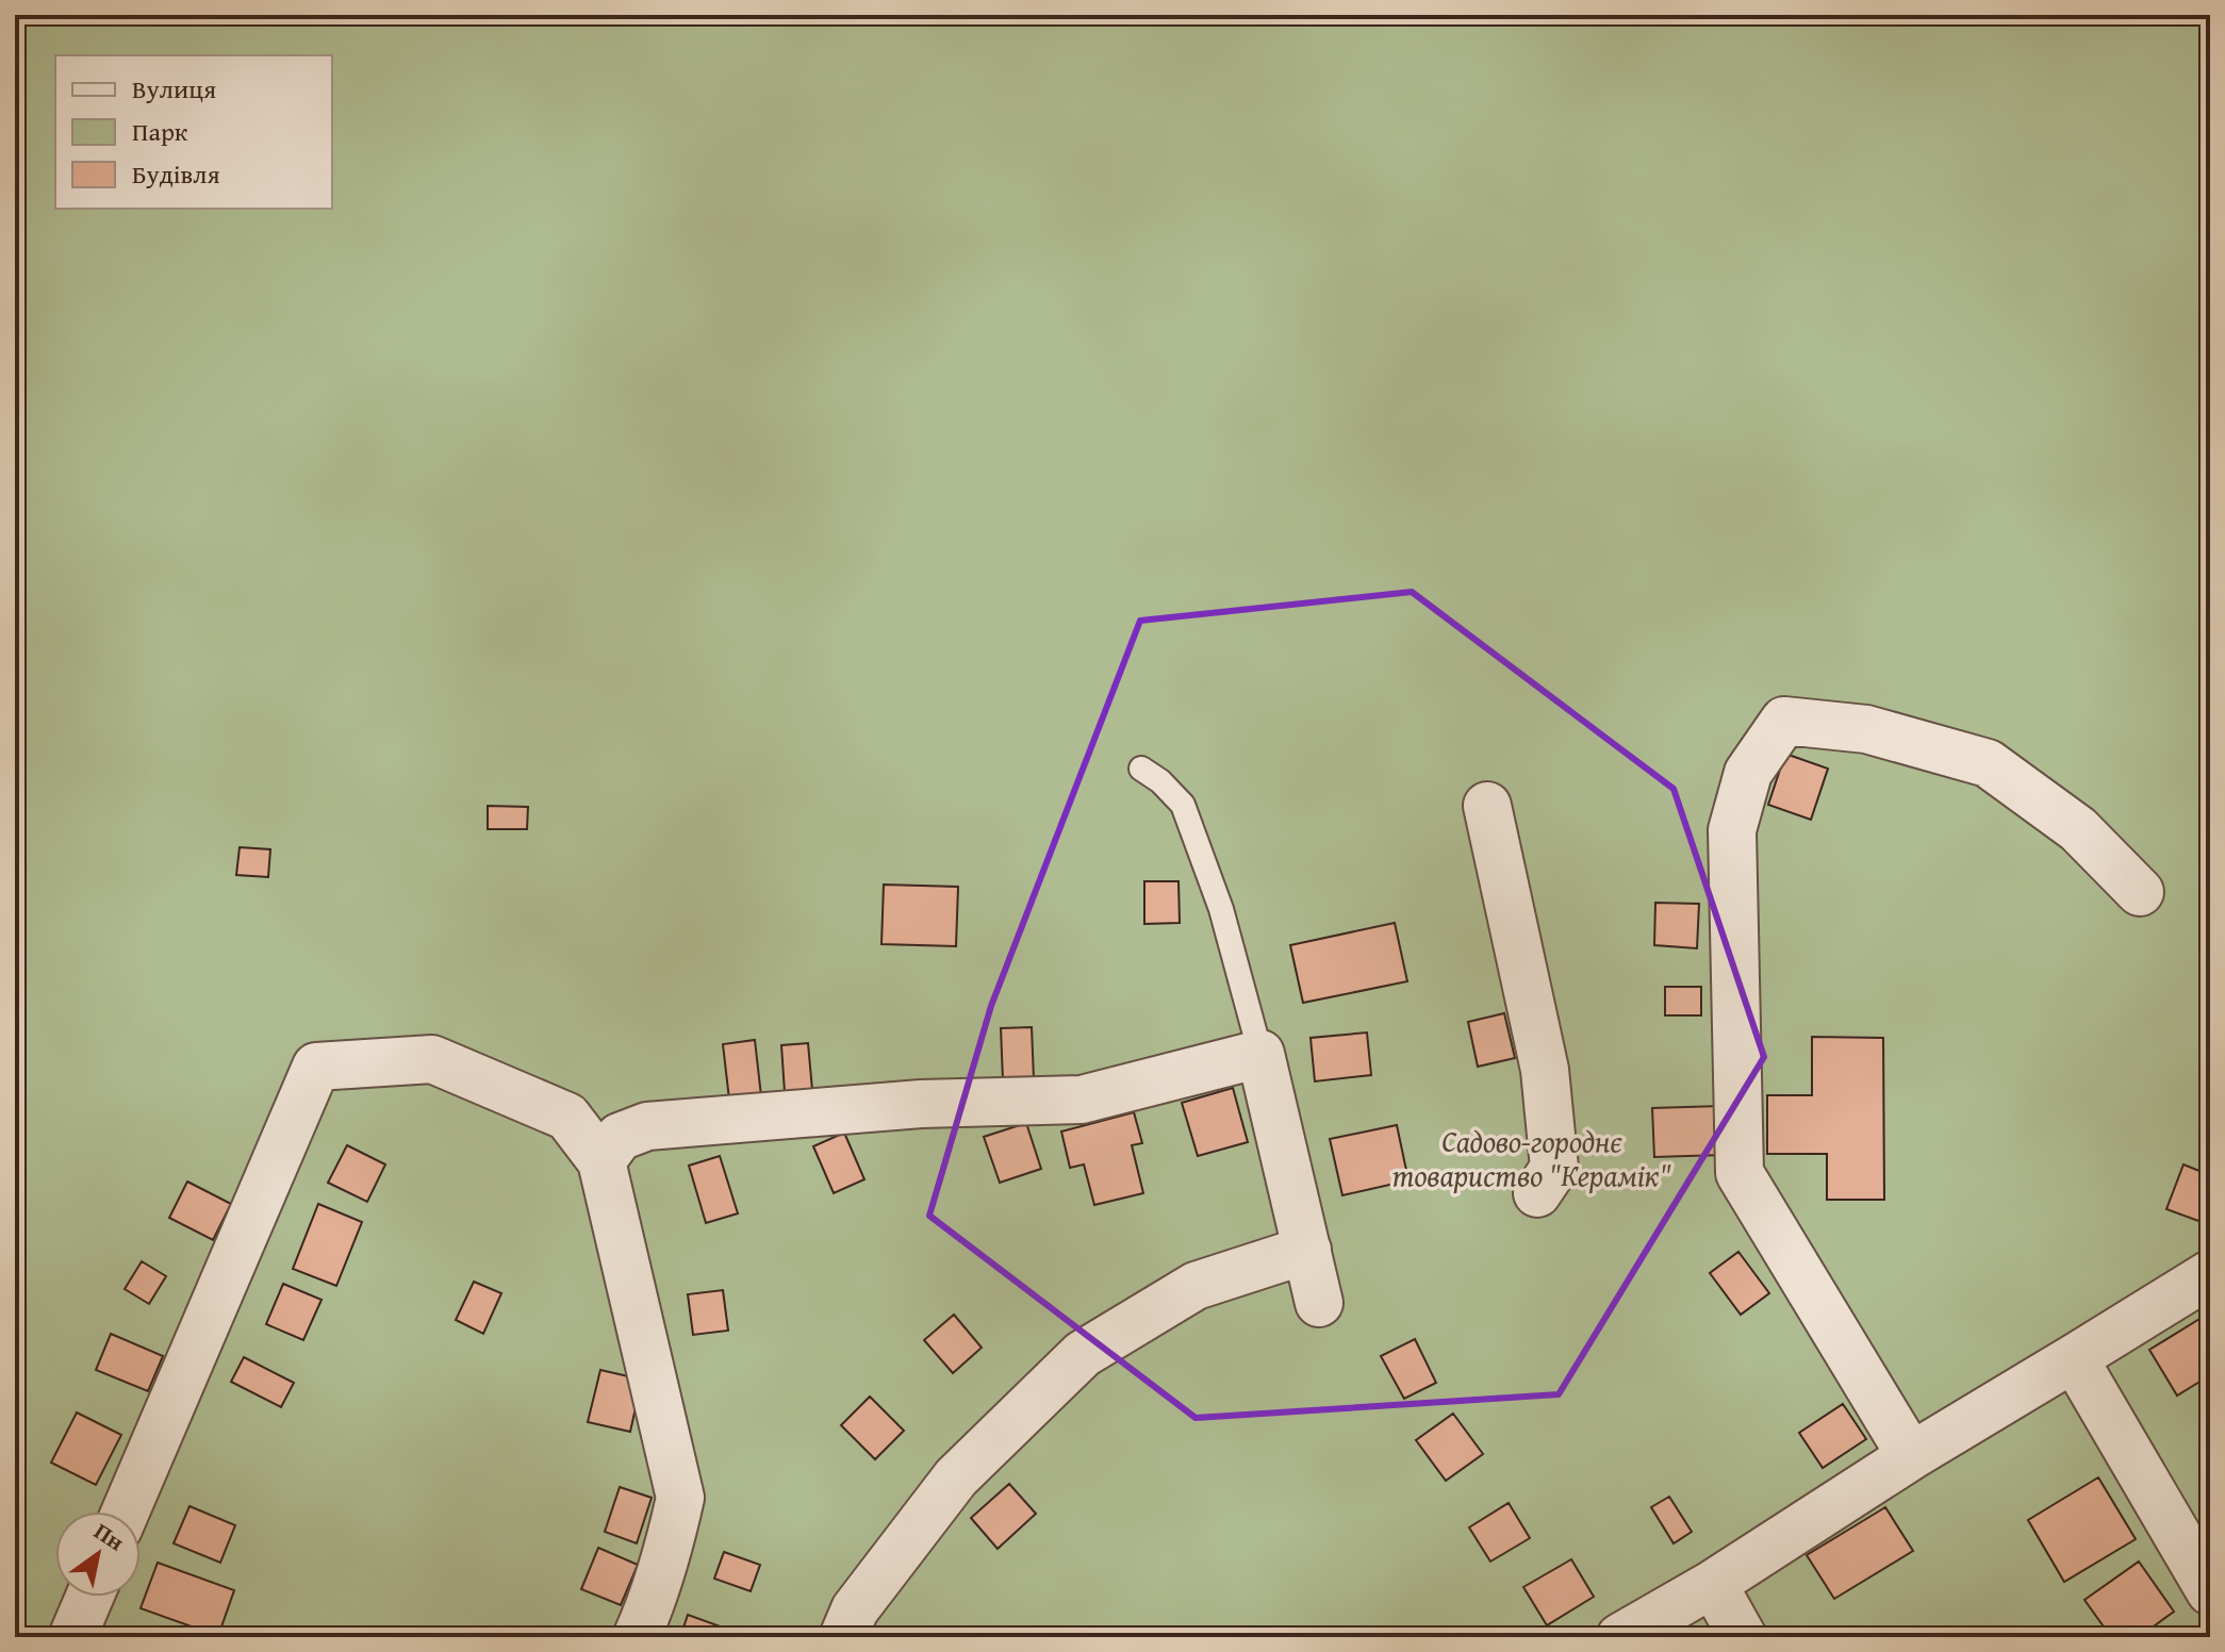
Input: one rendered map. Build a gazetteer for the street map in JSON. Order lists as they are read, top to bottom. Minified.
{"parks":["Садово-городнє товариство \"Керамік\""],"legend":["Вулиця","Парк","Будівля"],"north":"top right"}
